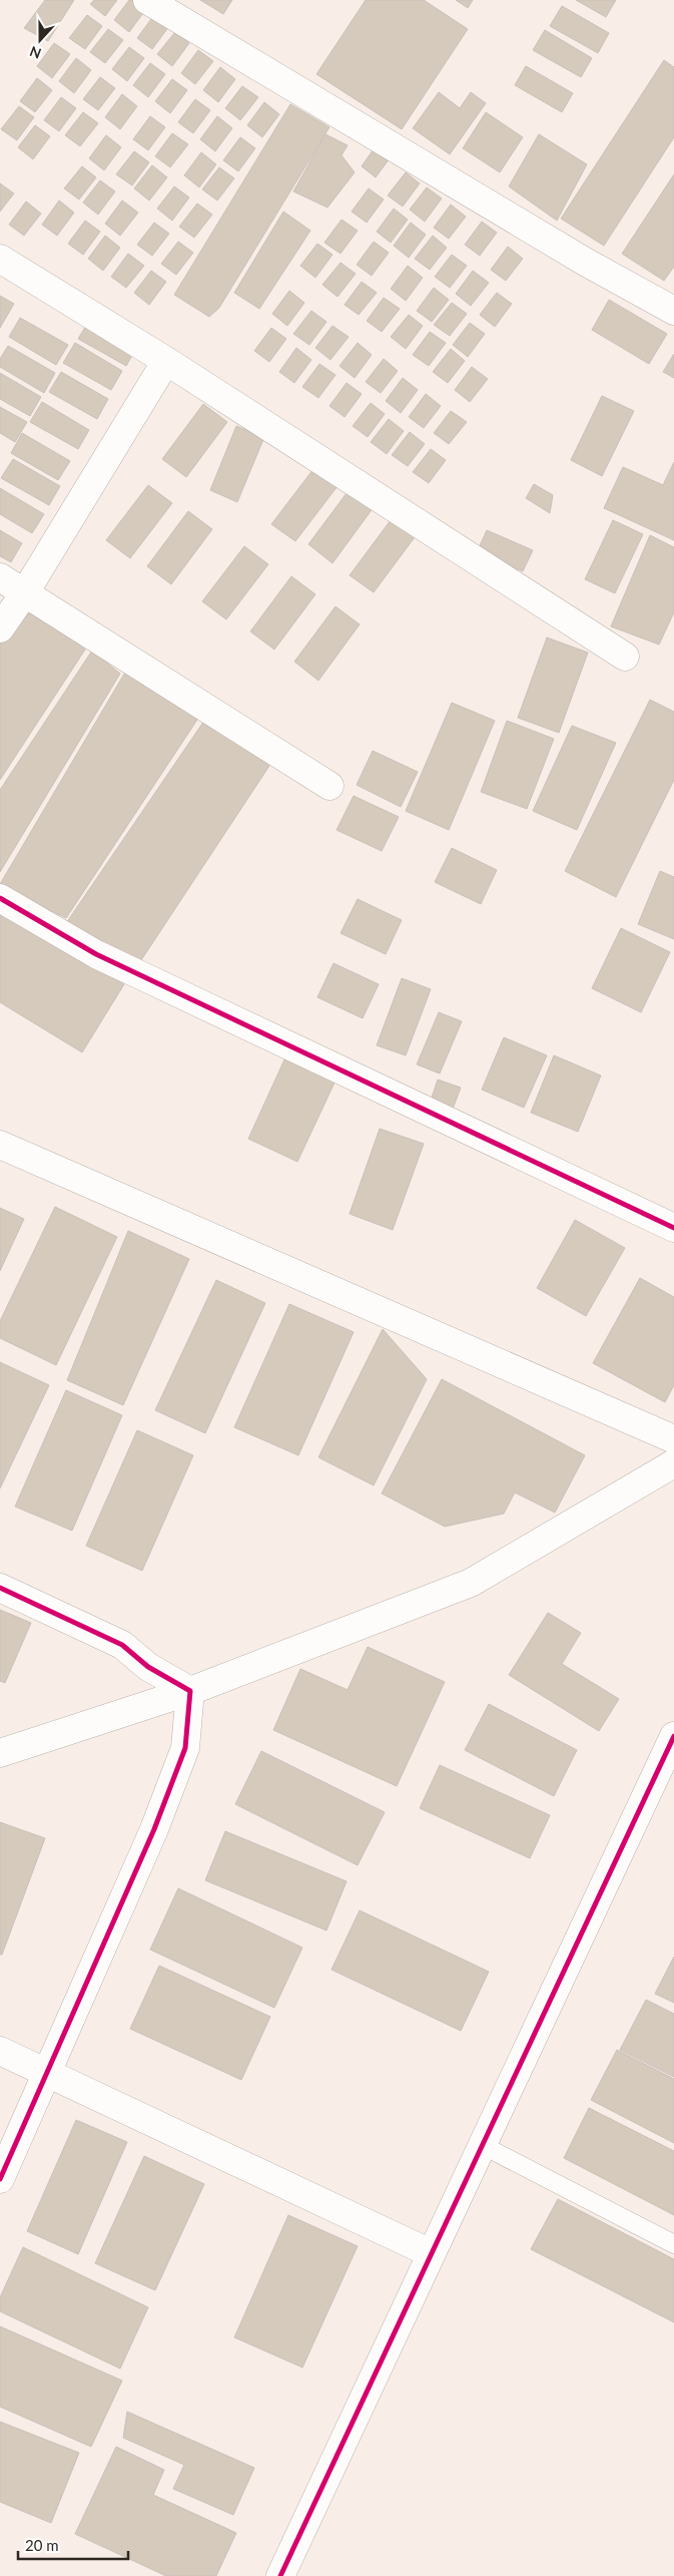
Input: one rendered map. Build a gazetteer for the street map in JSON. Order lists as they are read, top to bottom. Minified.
{"scale_bar":"20 m","north":"bottom"}
